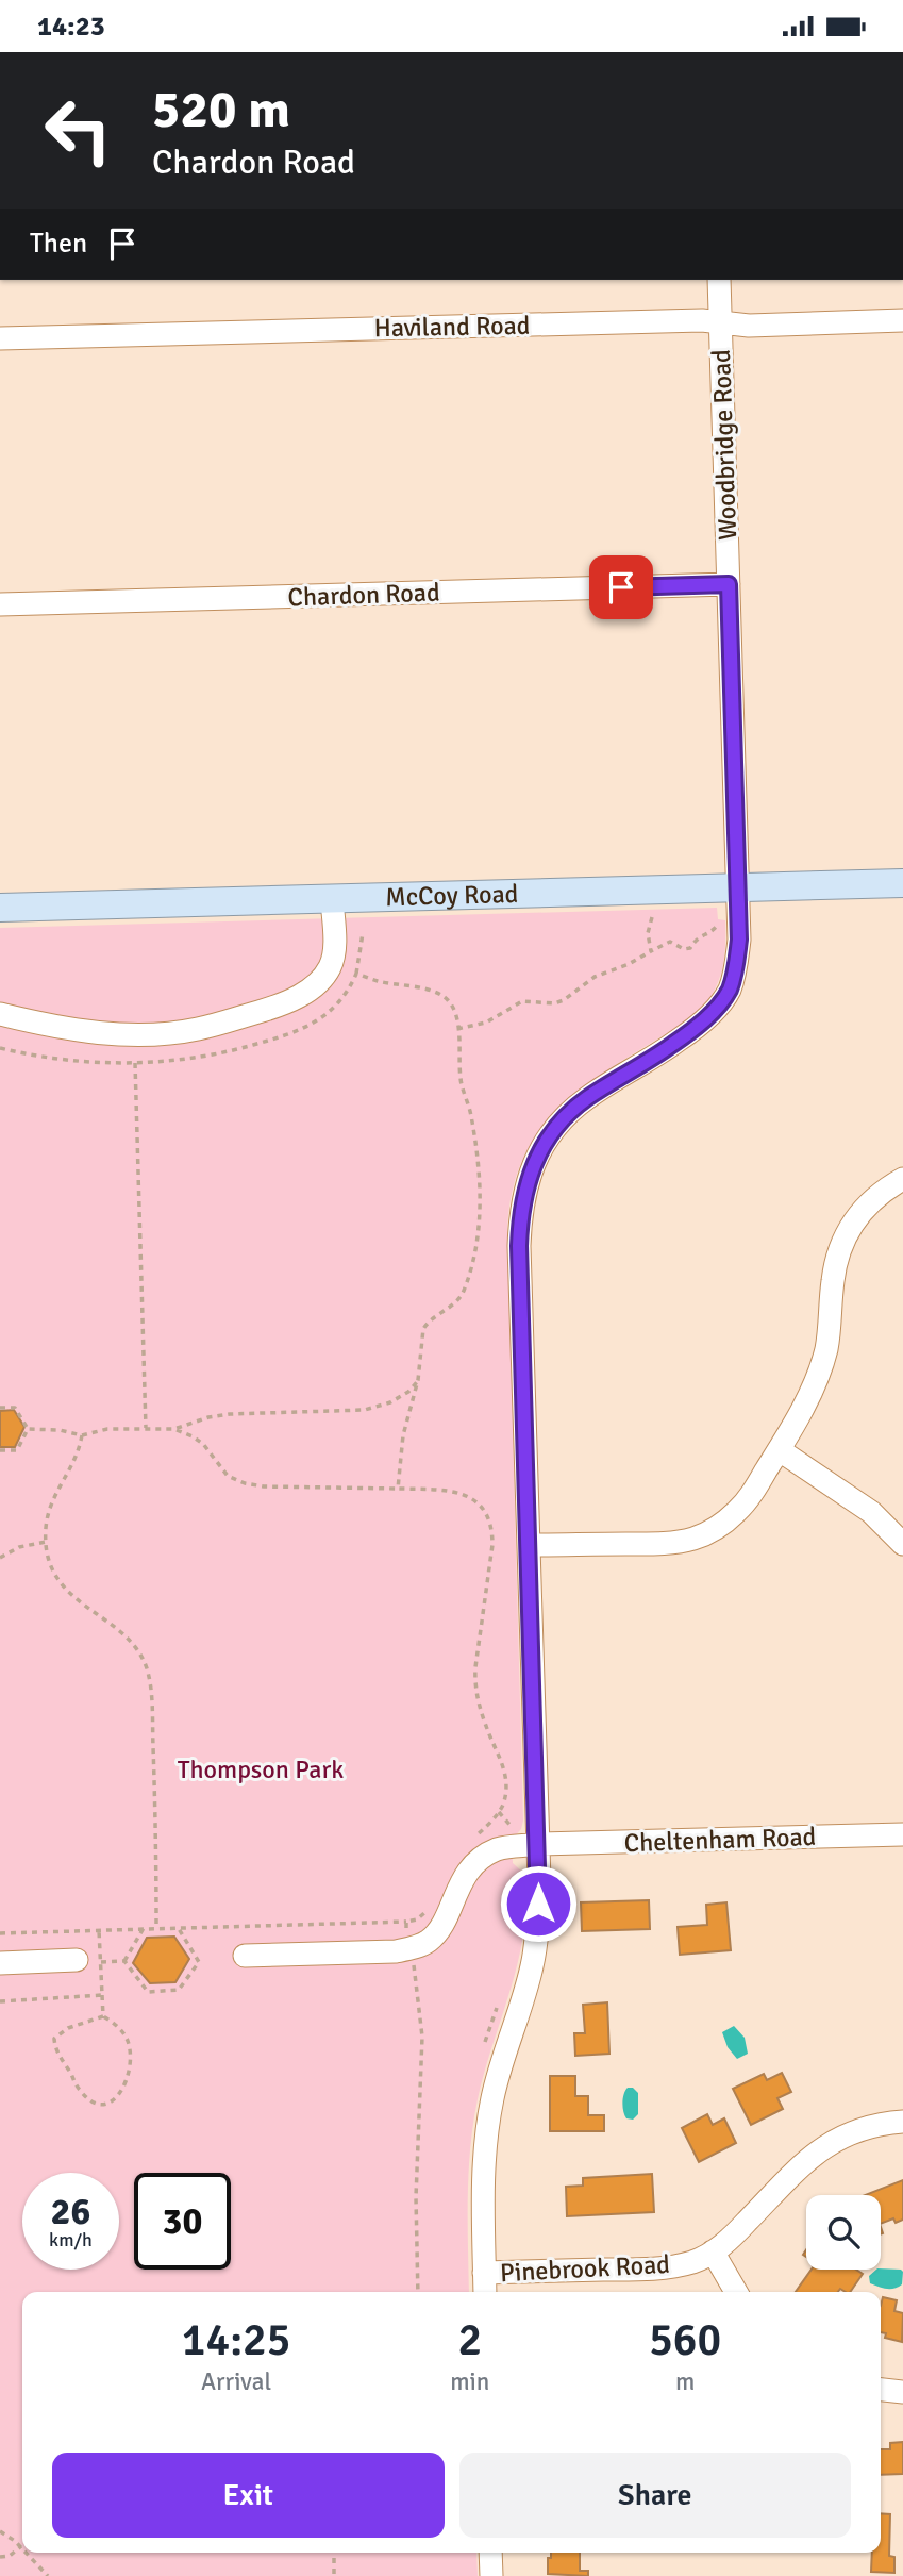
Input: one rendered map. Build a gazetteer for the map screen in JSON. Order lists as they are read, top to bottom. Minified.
{"streets":{"main road":["McCoy Road"],"street":["Haviland Road","Woodbridge Road","Chardon Road","Cheltenham Road","Pinebrook Road"]},"crossings":[["Haviland Road","Woodbridge Road"],["Woodbridge Road","Chardon Road"],["Woodbridge Road","McCoy Road"],["Woodbridge Road","Cheltenham Road"],["Woodbridge Road","Pinebrook Road"]],"parks":["Thompson Park"],"page":{"status":"14:23","turn":["520 m","Chardon Road"],"then":"Then","speed":"26 km/h","limit":"30","eta":["14:25","Arrival","2","min","560","m"],"buttons":["Exit","Share"]}}
